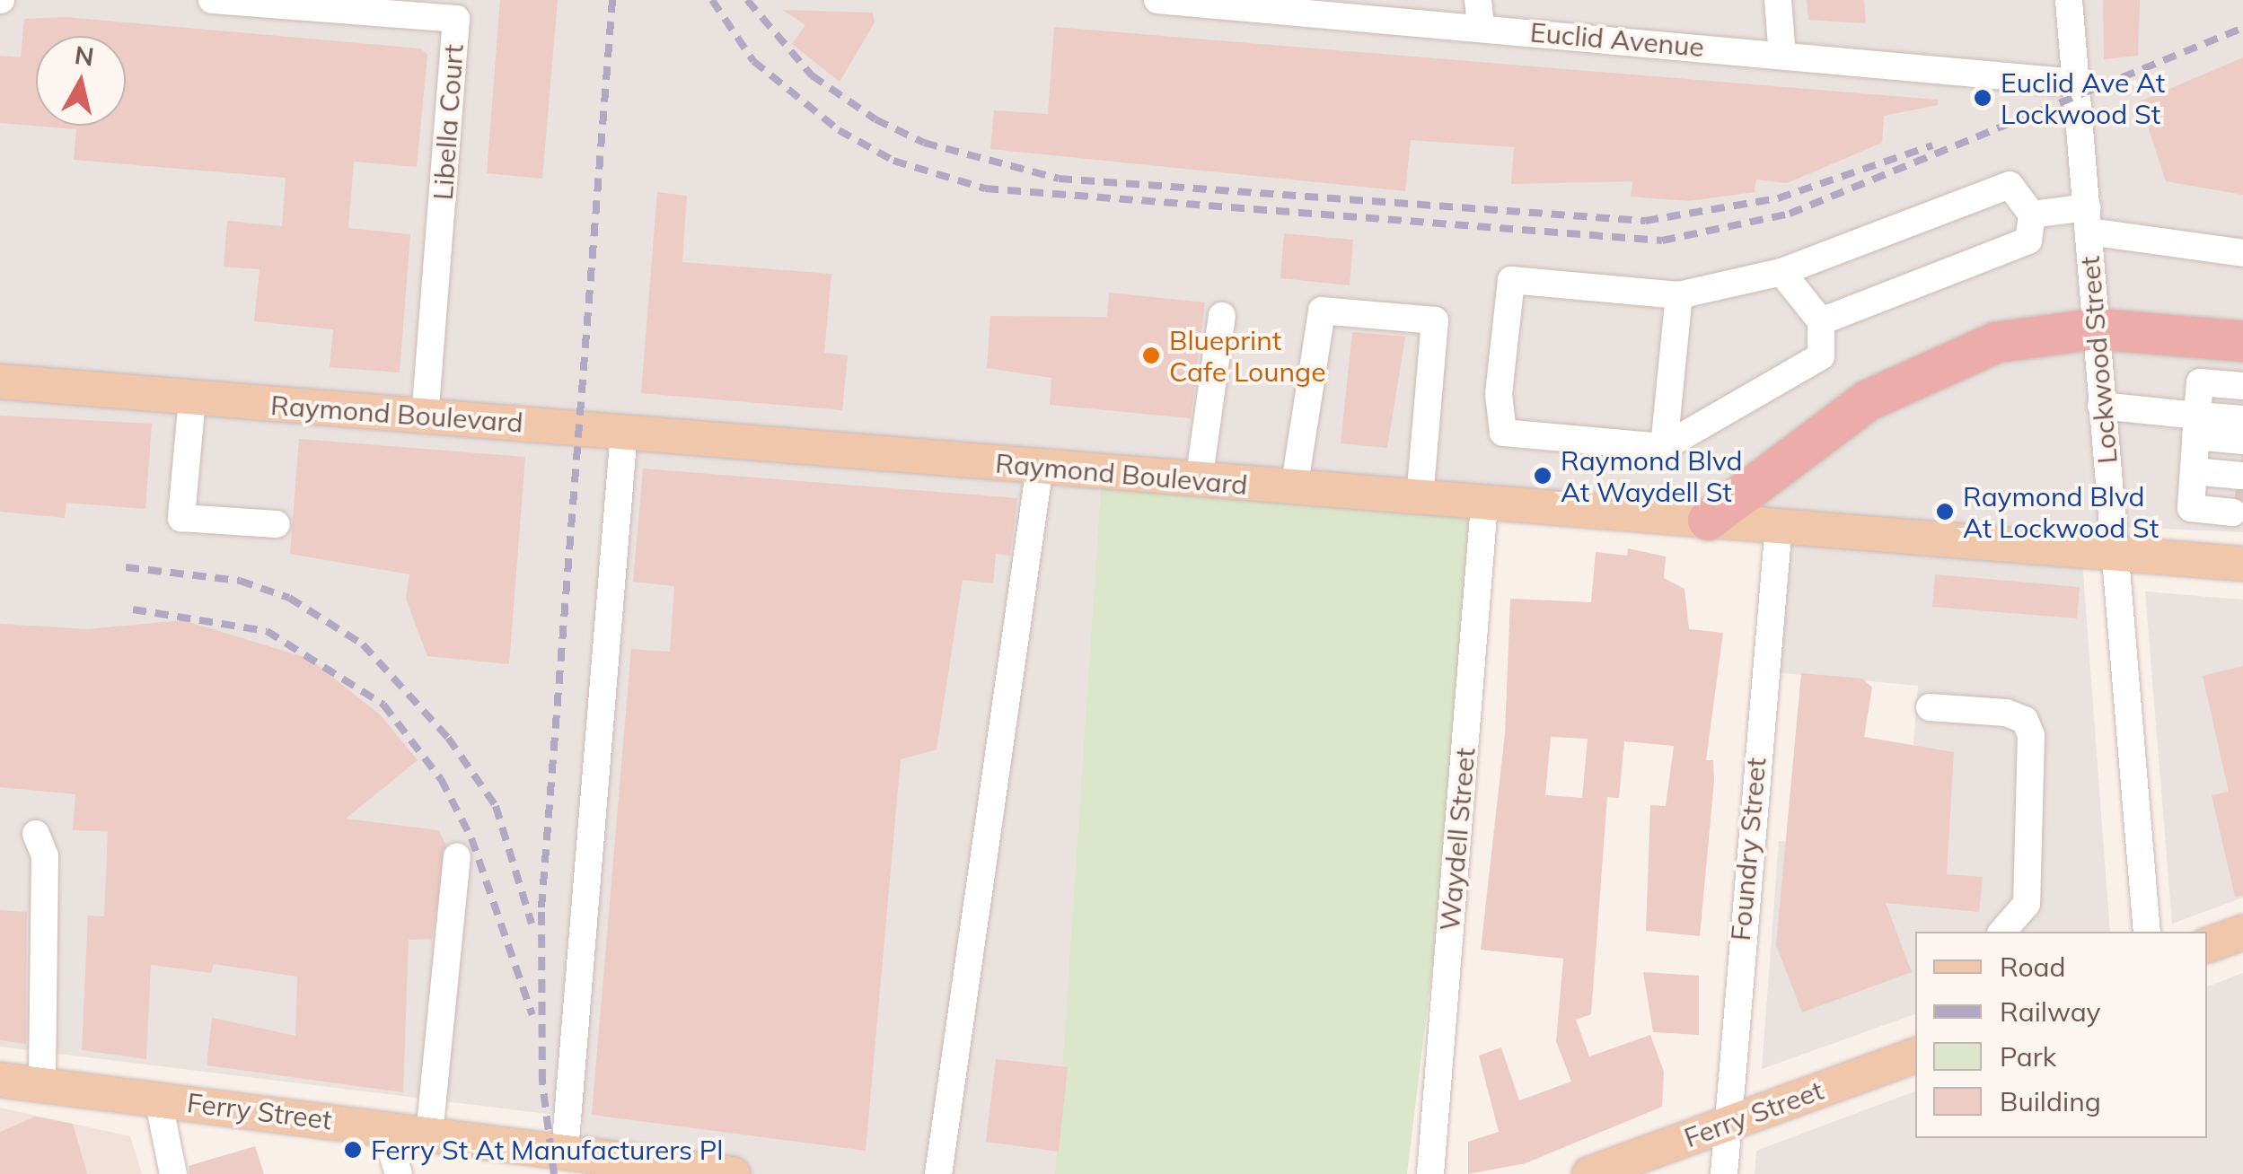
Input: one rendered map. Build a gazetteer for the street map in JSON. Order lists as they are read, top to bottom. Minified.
{"streets":{"main road":["Raymond Boulevard","Ferry Street"],"street":["Euclid Avenue","Libella Court","Lockwood Street","Waydell Street","Foundry Street"]},"crossings":[["Euclid Avenue","Lockwood Street"],["Libella Court","Raymond Boulevard"],["Lockwood Street","Raymond Boulevard"],["Raymond Boulevard","Waydell Street"],["Raymond Boulevard","Foundry Street"],["Foundry Street","Ferry Street"]],"places":["Euclid Ave At Lockwood St","Blueprint Cafe Lounge","Raymond Blvd At Waydell St","Raymond Blvd At Lockwood St","Ferry St At Manufacturers Pl"],"legend":["Road","Railway","Park","Building"],"north":"top"}
